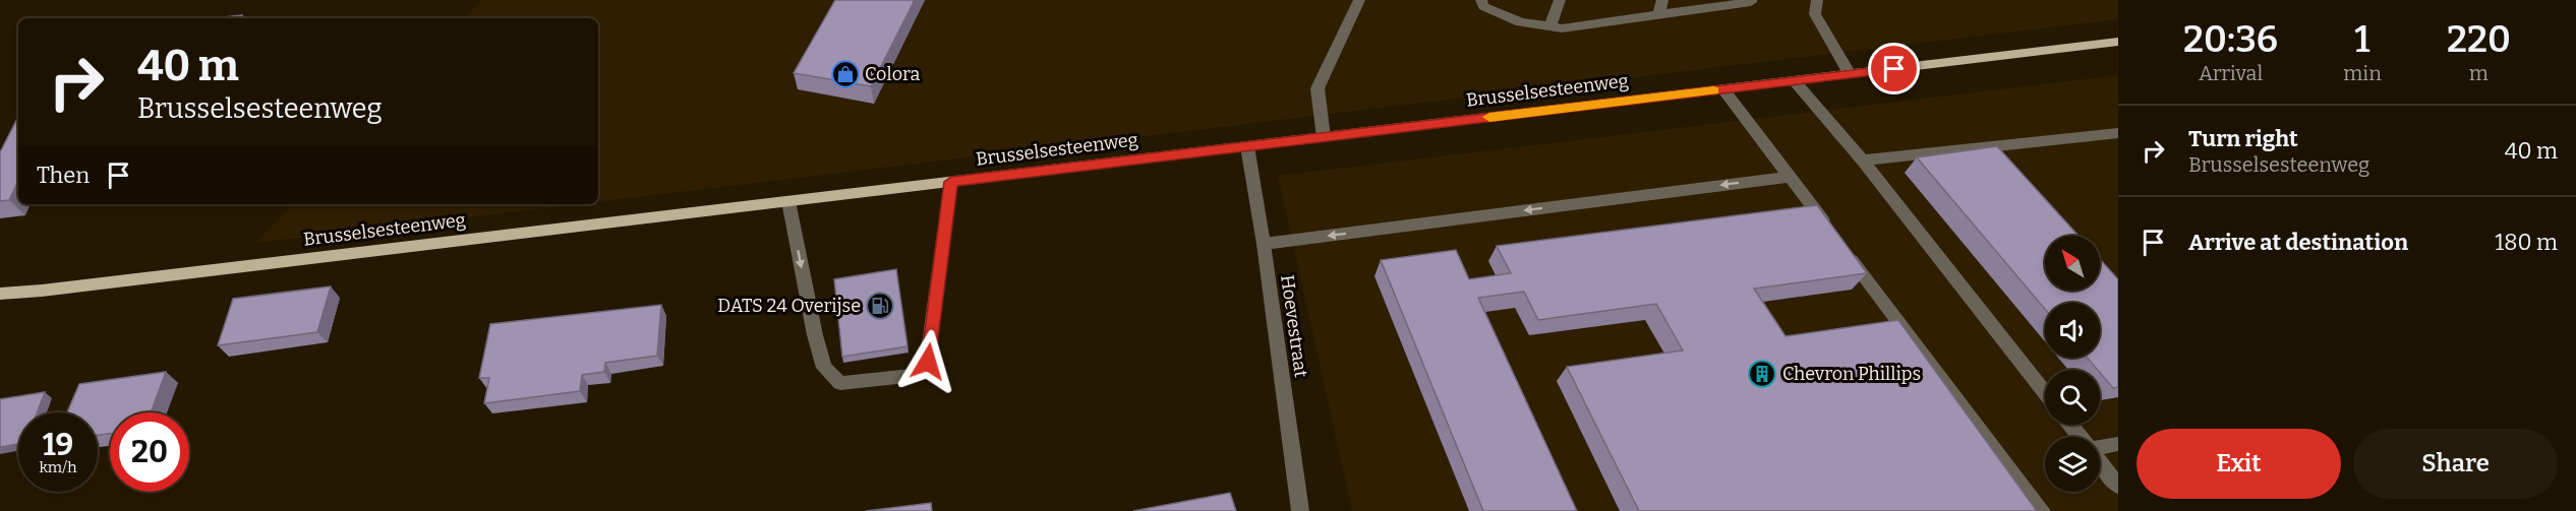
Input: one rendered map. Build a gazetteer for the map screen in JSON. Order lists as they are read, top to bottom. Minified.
{"streets":{"main road":["Brusselsesteenweg"],"street":["Hoevestraat"]},"crossings":[["Brusselsesteenweg","Hoevestraat"]],"places":{"shop":["Colora"],"fuel station":["DATS 24 Overijse"],"building":["Chevron Phillips"]},"north":"top left","page":{"eta":["20:36","Arrival","1","min","220","m"],"turn":["40 m","Brusselsesteenweg"],"list":[{"name":"Turn right","note":"Brusselsesteenweg","value":"40 m"},{"name":"Arrive at destination","value":"180 m"}],"then":"Then","speed":"19 km/h","limit":"20","buttons":["Exit","Share"]}}
